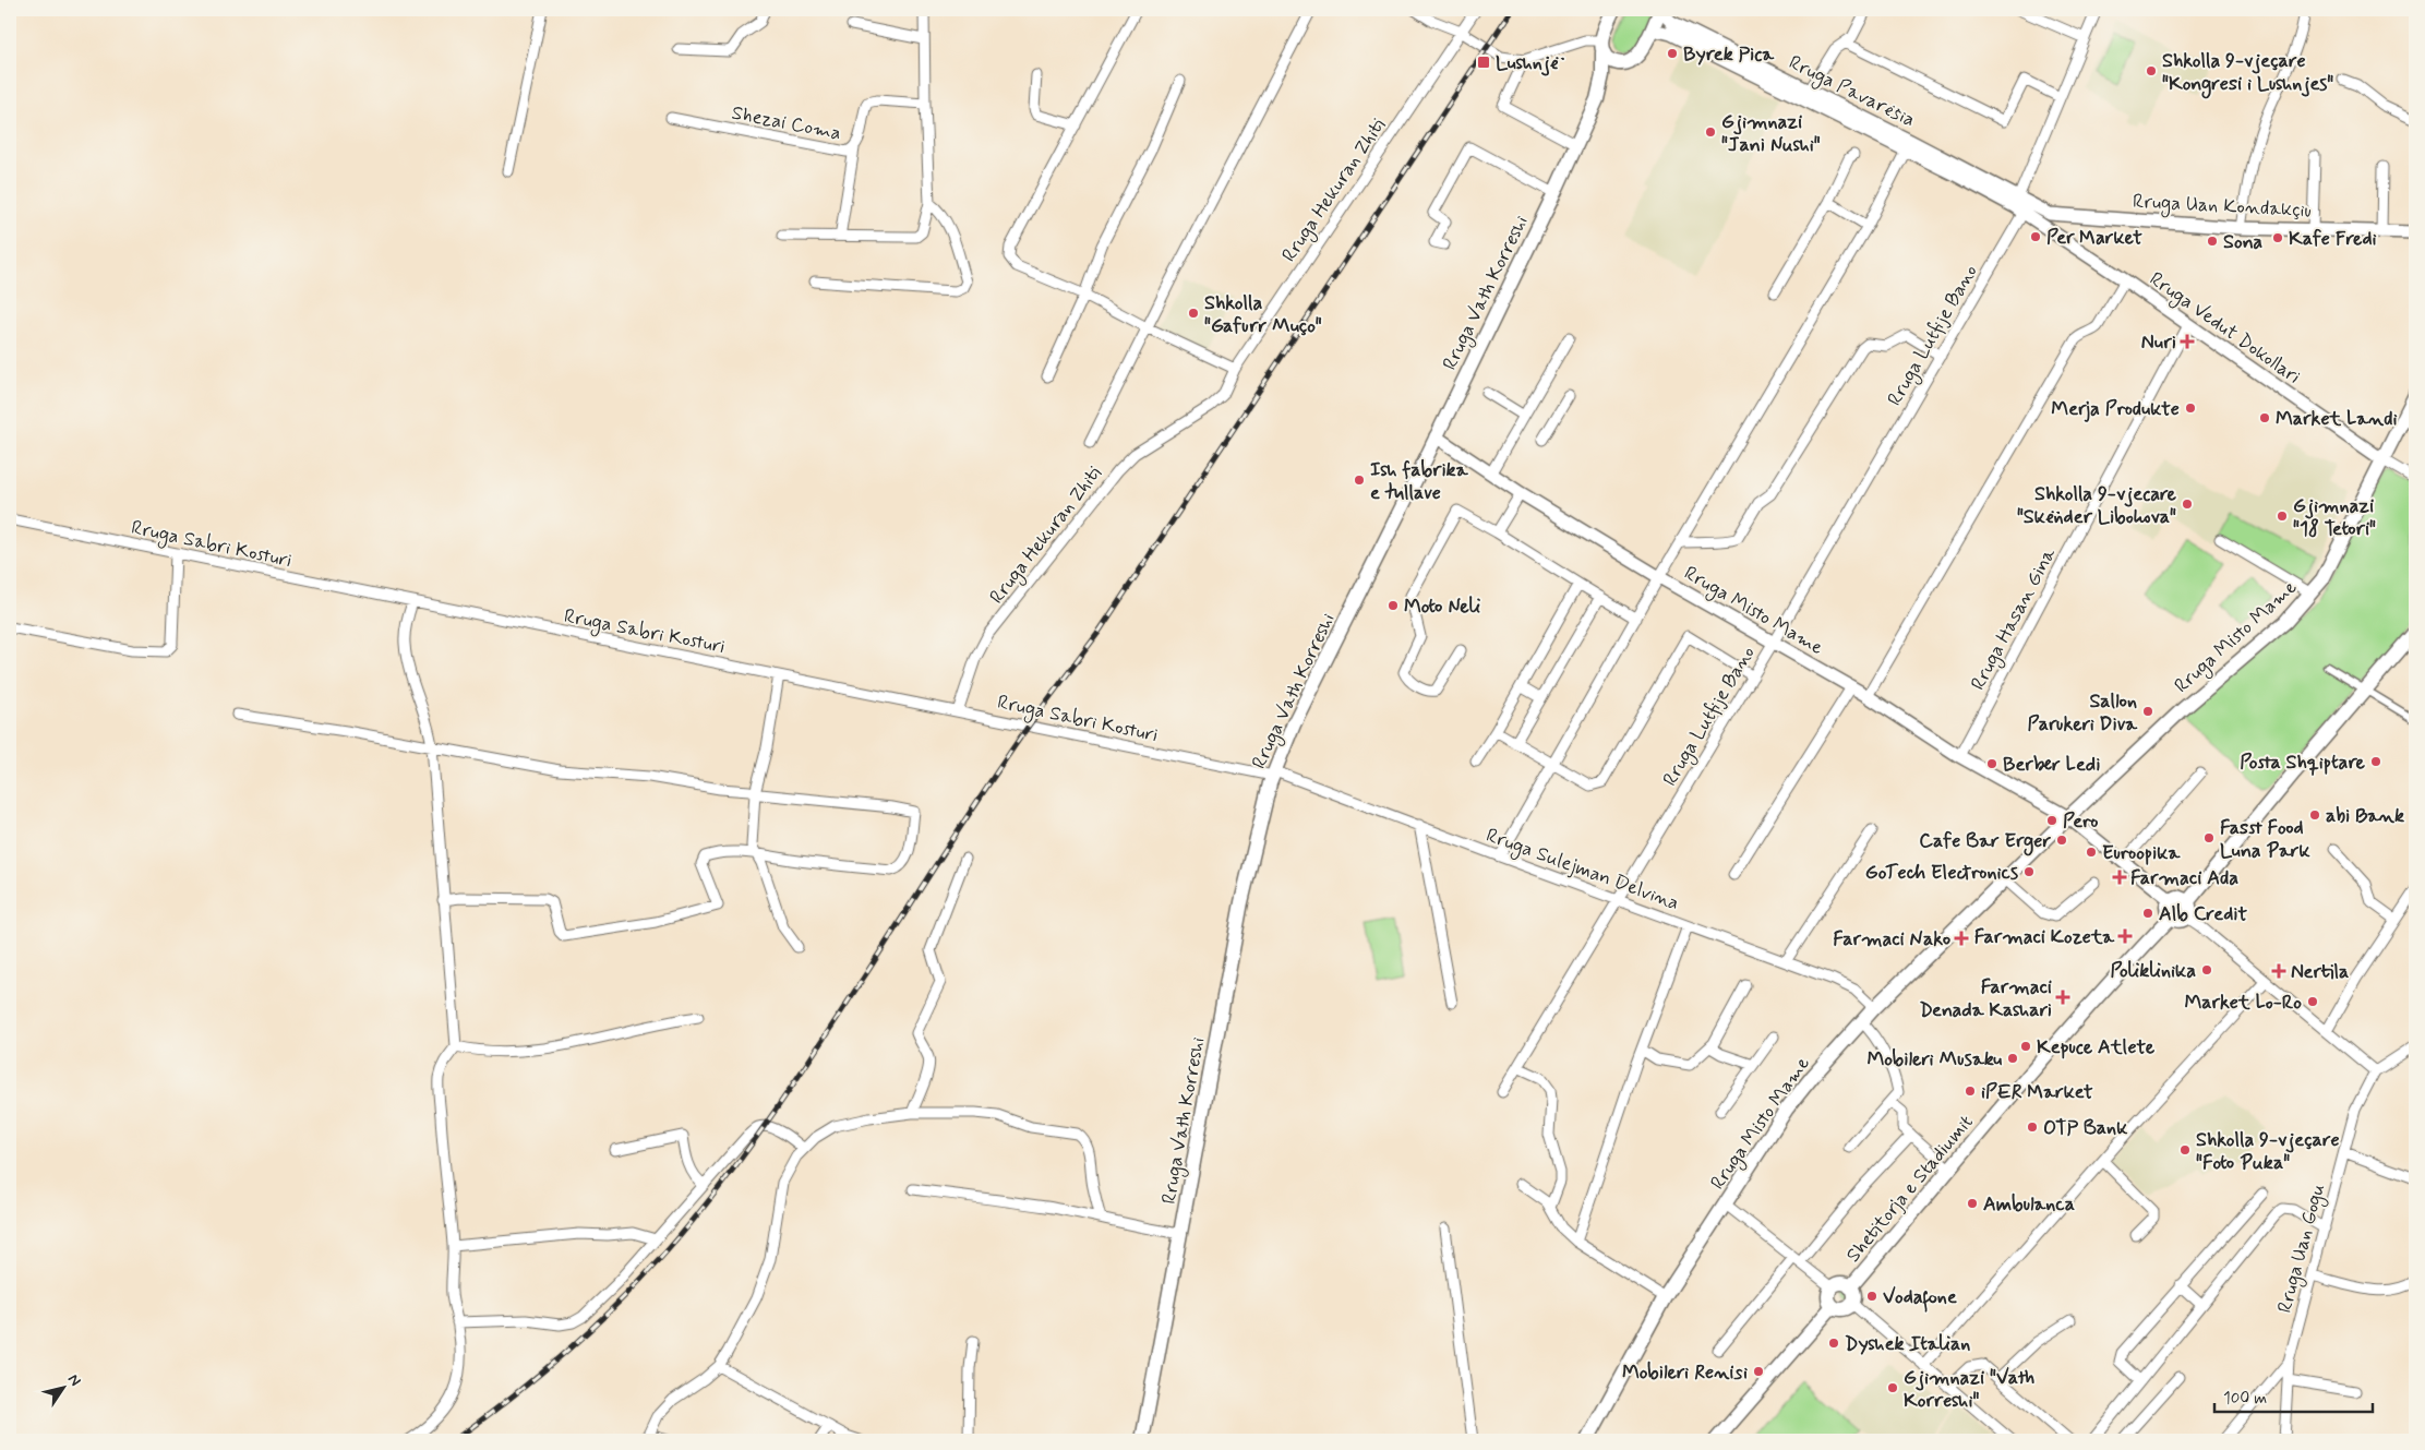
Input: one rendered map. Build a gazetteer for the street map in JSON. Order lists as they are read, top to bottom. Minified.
{"streets":{"main road":["Rruga Vath Korreshi","Rruga Misto Mame","Shetitorja e Stadiumit"],"street":["Rruga Pavarësia","Shezai Coma","Rruga Hekuran Zhiti","Rruga Uan Kondakçiu","Rruga Vedut Dokollari","Rruga Lutfije Bano","Rruga Sabri Kosturi","Rruga Hasan Gina","Rruga Sulejman Delvina","Rruga Uan Gogu"]},"crossings":[["Rruga Pavarësia","Rruga Uan Kondakçiu"],["Rruga Pavarësia","Rruga Vath Korreshi"],["Rruga Pavarësia","Rruga Vedut Dokollari"],["Rruga Pavarësia","Rruga Lutfije Bano"],["Rruga Hekuran Zhiti","Rruga Sabri Kosturi"],["Rruga Uan Kondakçiu","Rruga Vedut Dokollari"],["Rruga Uan Kondakçiu","Rruga Lutfije Bano"],["Rruga Vath Korreshi","Rruga Sabri Kosturi"],["Rruga Vath Korreshi","Rruga Misto Mame"],["Rruga Vath Korreshi","Rruga Sulejman Delvina"],["Rruga Vedut Dokollari","Rruga Lutfije Bano"],["Rruga Vedut Dokollari","Rruga Misto Mame"],["Rruga Vedut Dokollari","Rruga Hasan Gina"],["Rruga Lutfije Bano","Rruga Misto Mame"],["Rruga Lutfije Bano","Rruga Sulejman Delvina"],["Rruga Sabri Kosturi","Rruga Sulejman Delvina"],["Rruga Misto Mame","Rruga Hasan Gina"],["Rruga Misto Mame","Rruga Sulejman Delvina"],["Rruga Misto Mame","Shetitorja e Stadiumit"]],"places":{"other":["Byrek Pica","Shkolla 9-vjeçare \"Kongresi i Lushnjes\"","Gjimnazi \"Jani Nushi\"","Per Market","Kafe Fredi","Sona","Shkolla \"Gafurr Muço\"","Merja Produkte","Market Landi","Ish fabrika e tullave","Shkolla 9-vjecare \"Skënder Libohova\"","Gjimnazi \"18 Tetori\"","Moto Neli","Sallon Parukeri Diva","Posta Shqiptare","Berber Ledi","abi Bank","Pero","Fasst Food Luna Park","Cafe Bar Erger","Euroopika","GoTech Electronics","Alb Credit","Poliklinika","Market Lo-Ro","Kepuce Atlete","Mobileri Musaku","iPER Market","OTP Bank","Shkolla 9-vjeçare \"Foto Puka\"","Ambulanca","Vodafone","Dyshek Italian","Mobileri Renisi","Gjimnazi \"Vath Korreshi\""],"transit":["Lushnjë"],"health":["Nuri","Farmaci Ada","Farmaci Kozeta","Farmaci Nako","Nertila","Farmaci Denada Kashari"]},"scale_bar":"100 m","north":"top right"}
